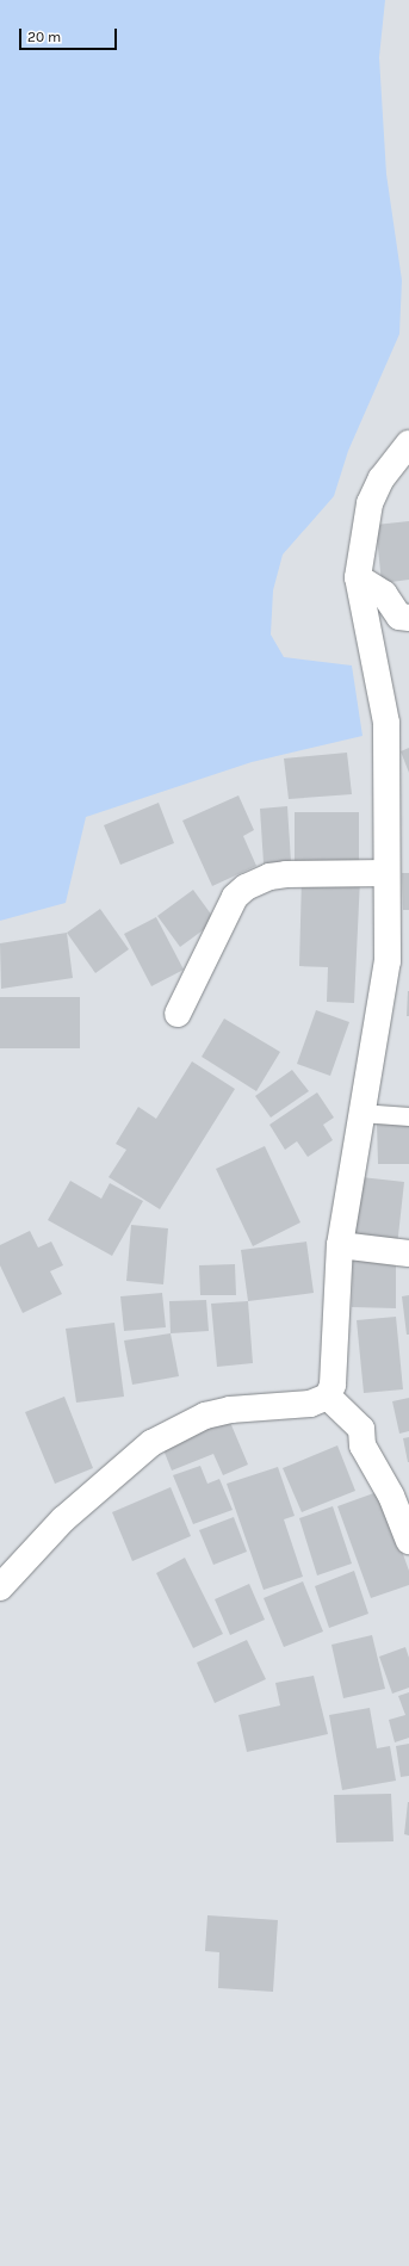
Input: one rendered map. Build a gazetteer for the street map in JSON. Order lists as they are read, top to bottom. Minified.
{"scale_bar":"20 m"}
